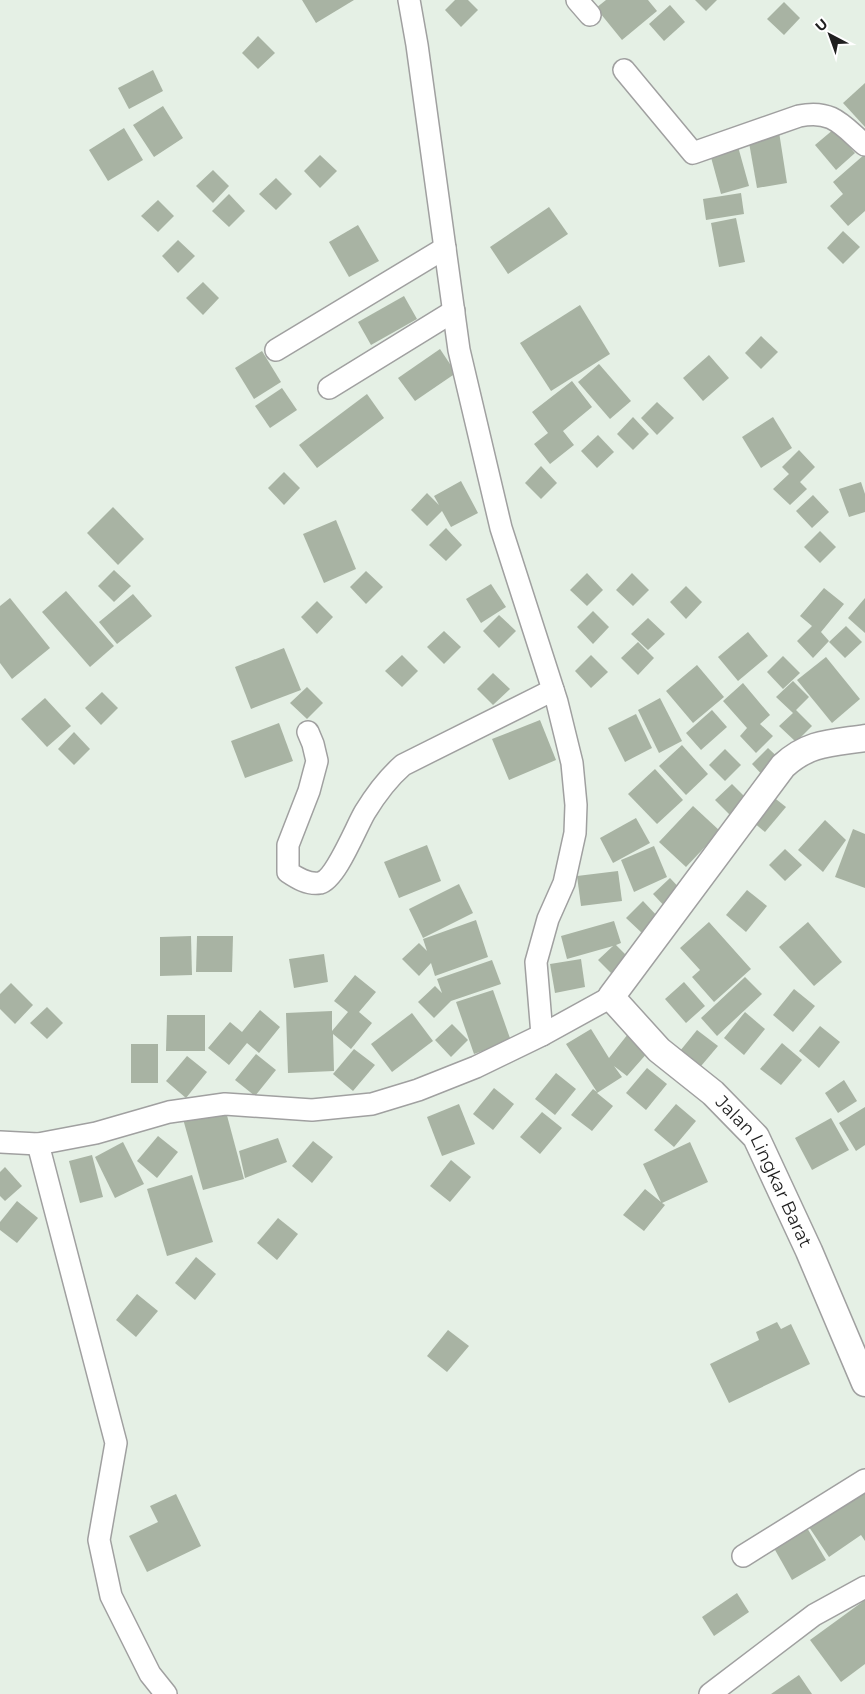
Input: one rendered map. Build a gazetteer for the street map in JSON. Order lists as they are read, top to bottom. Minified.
{"streets":{"street":["Jalan Lingkar Barat"]},"north":"top left"}
